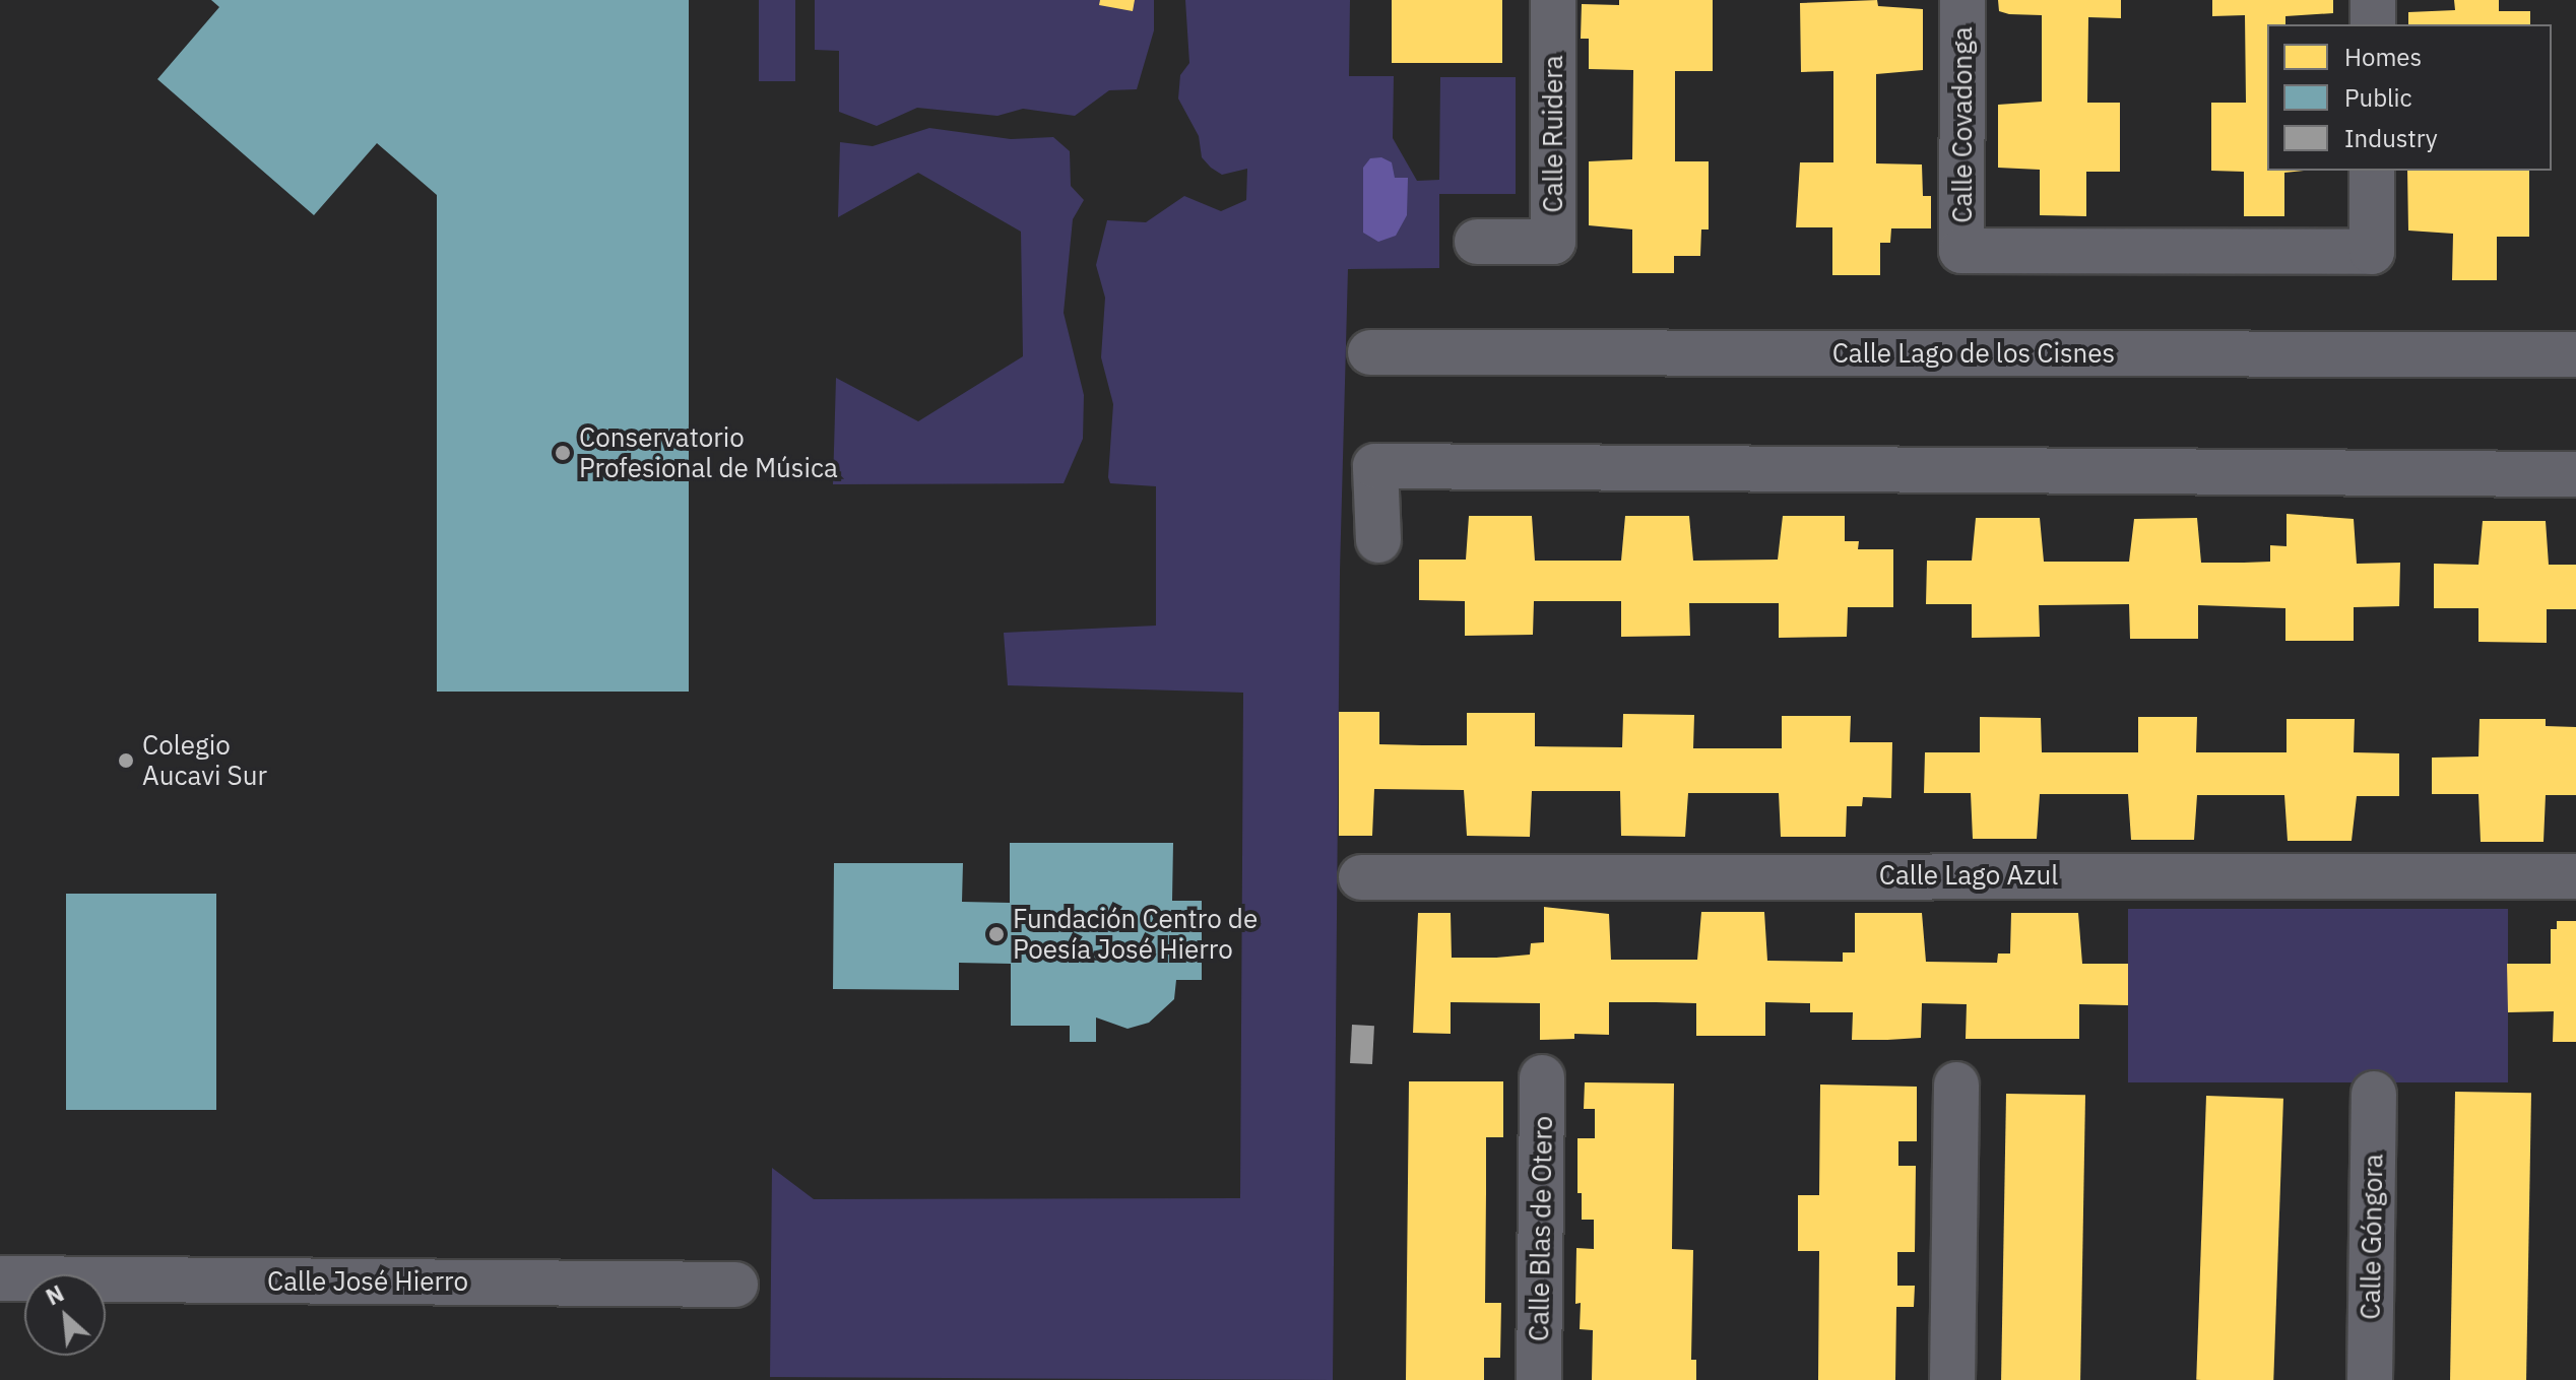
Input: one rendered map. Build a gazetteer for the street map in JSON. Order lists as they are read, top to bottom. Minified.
{"streets":{"street":["Calle Covadonga","Calle Ruidera","Calle Lago de los Cisnes","Calle Lago Azul","Calle Blas de Otero","Calle Góngora","Calle José Hierro"]},"places":["Conservatorio Profesional de Música","Colegio Aucavi Sur","Fundación Centro de Poesía José Hierro"],"legend":["Homes","Public","Industry"],"north":"top left"}
